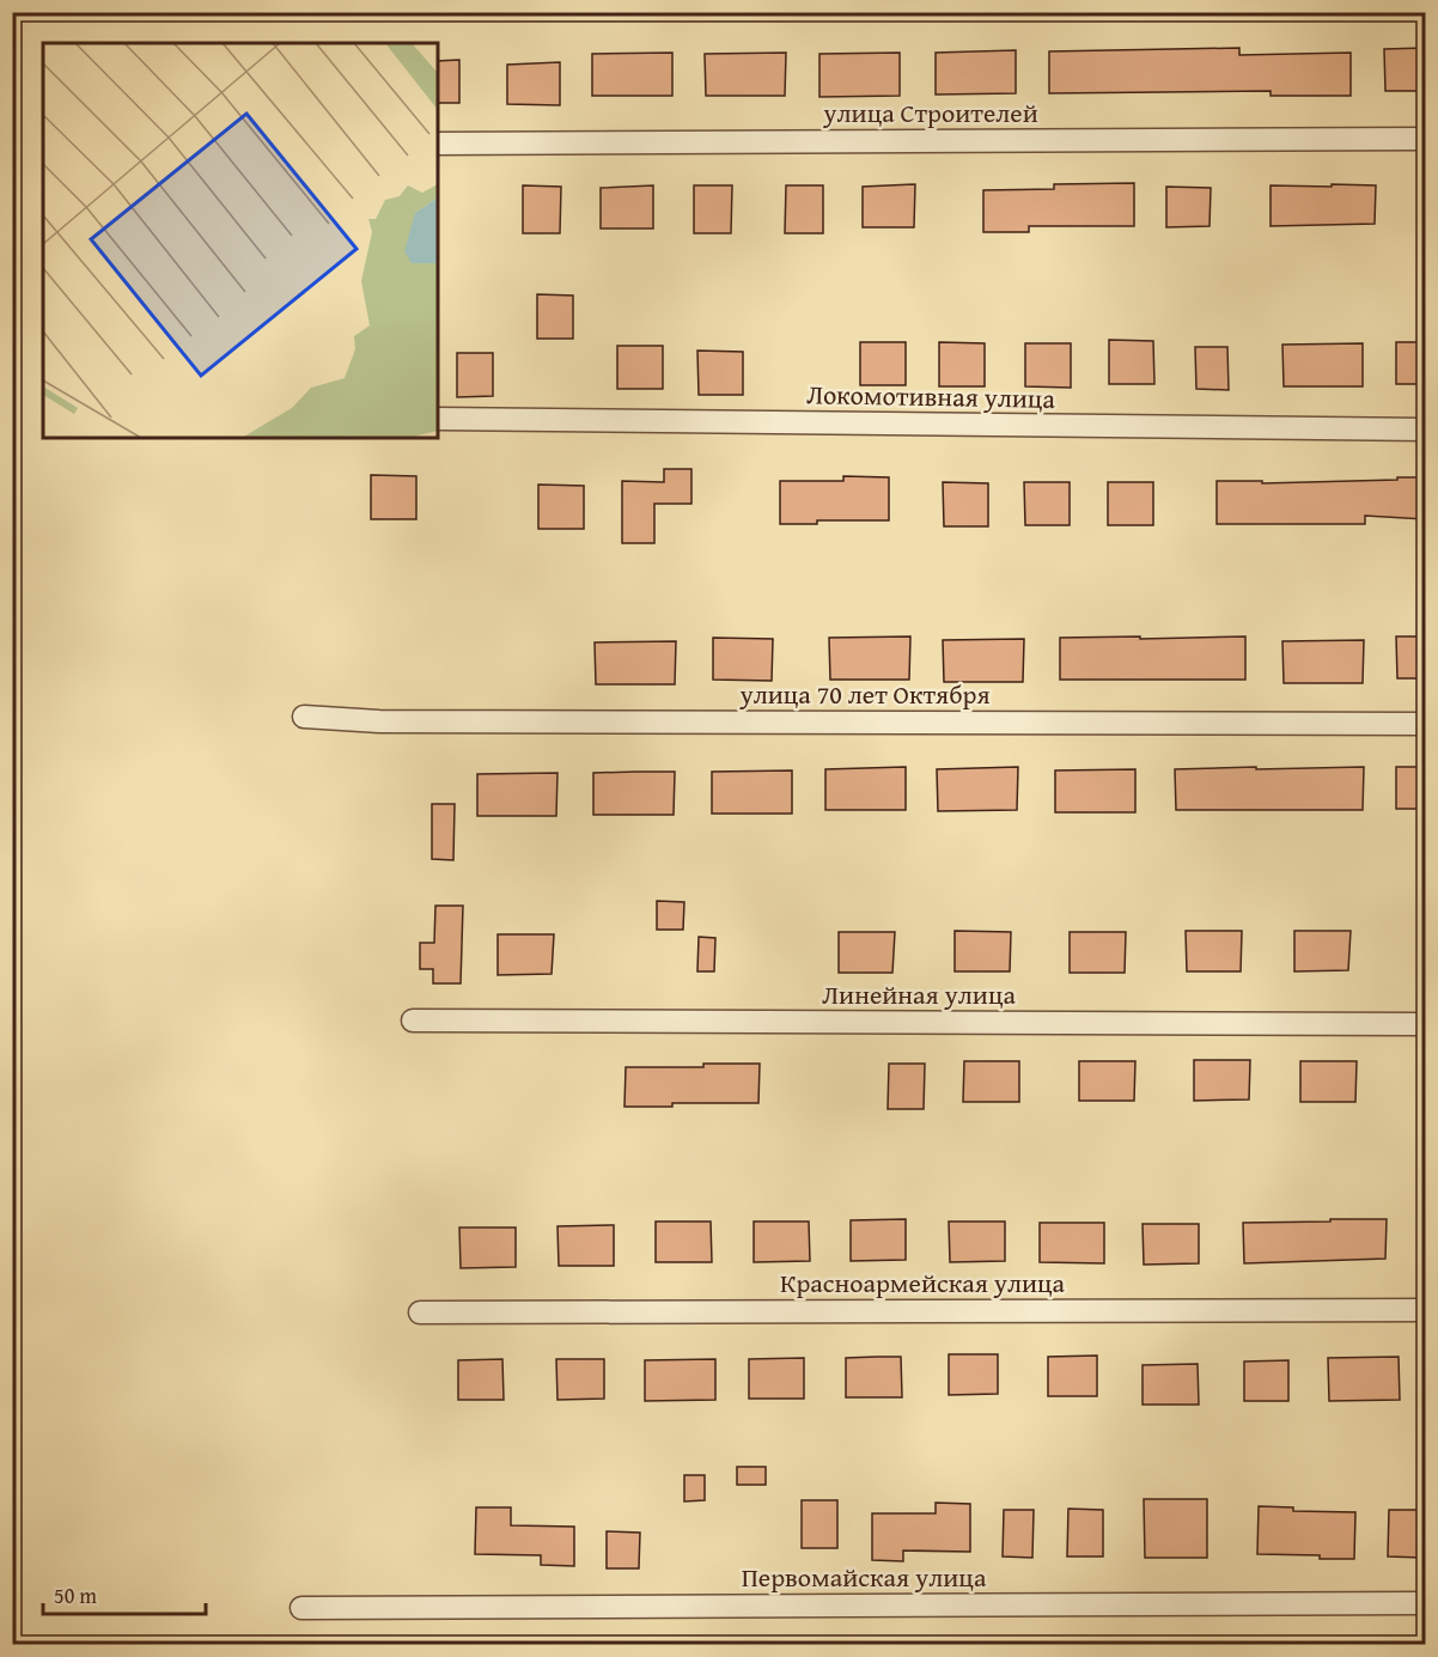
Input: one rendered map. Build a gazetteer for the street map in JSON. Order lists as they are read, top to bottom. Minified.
{"streets":{"street":["улица Строителей","Локомотивная улица","улица 70 лет Октября","Линейная улица","Красноармейская улица","Первомайская улица"]},"scale_bar":"50 m"}
